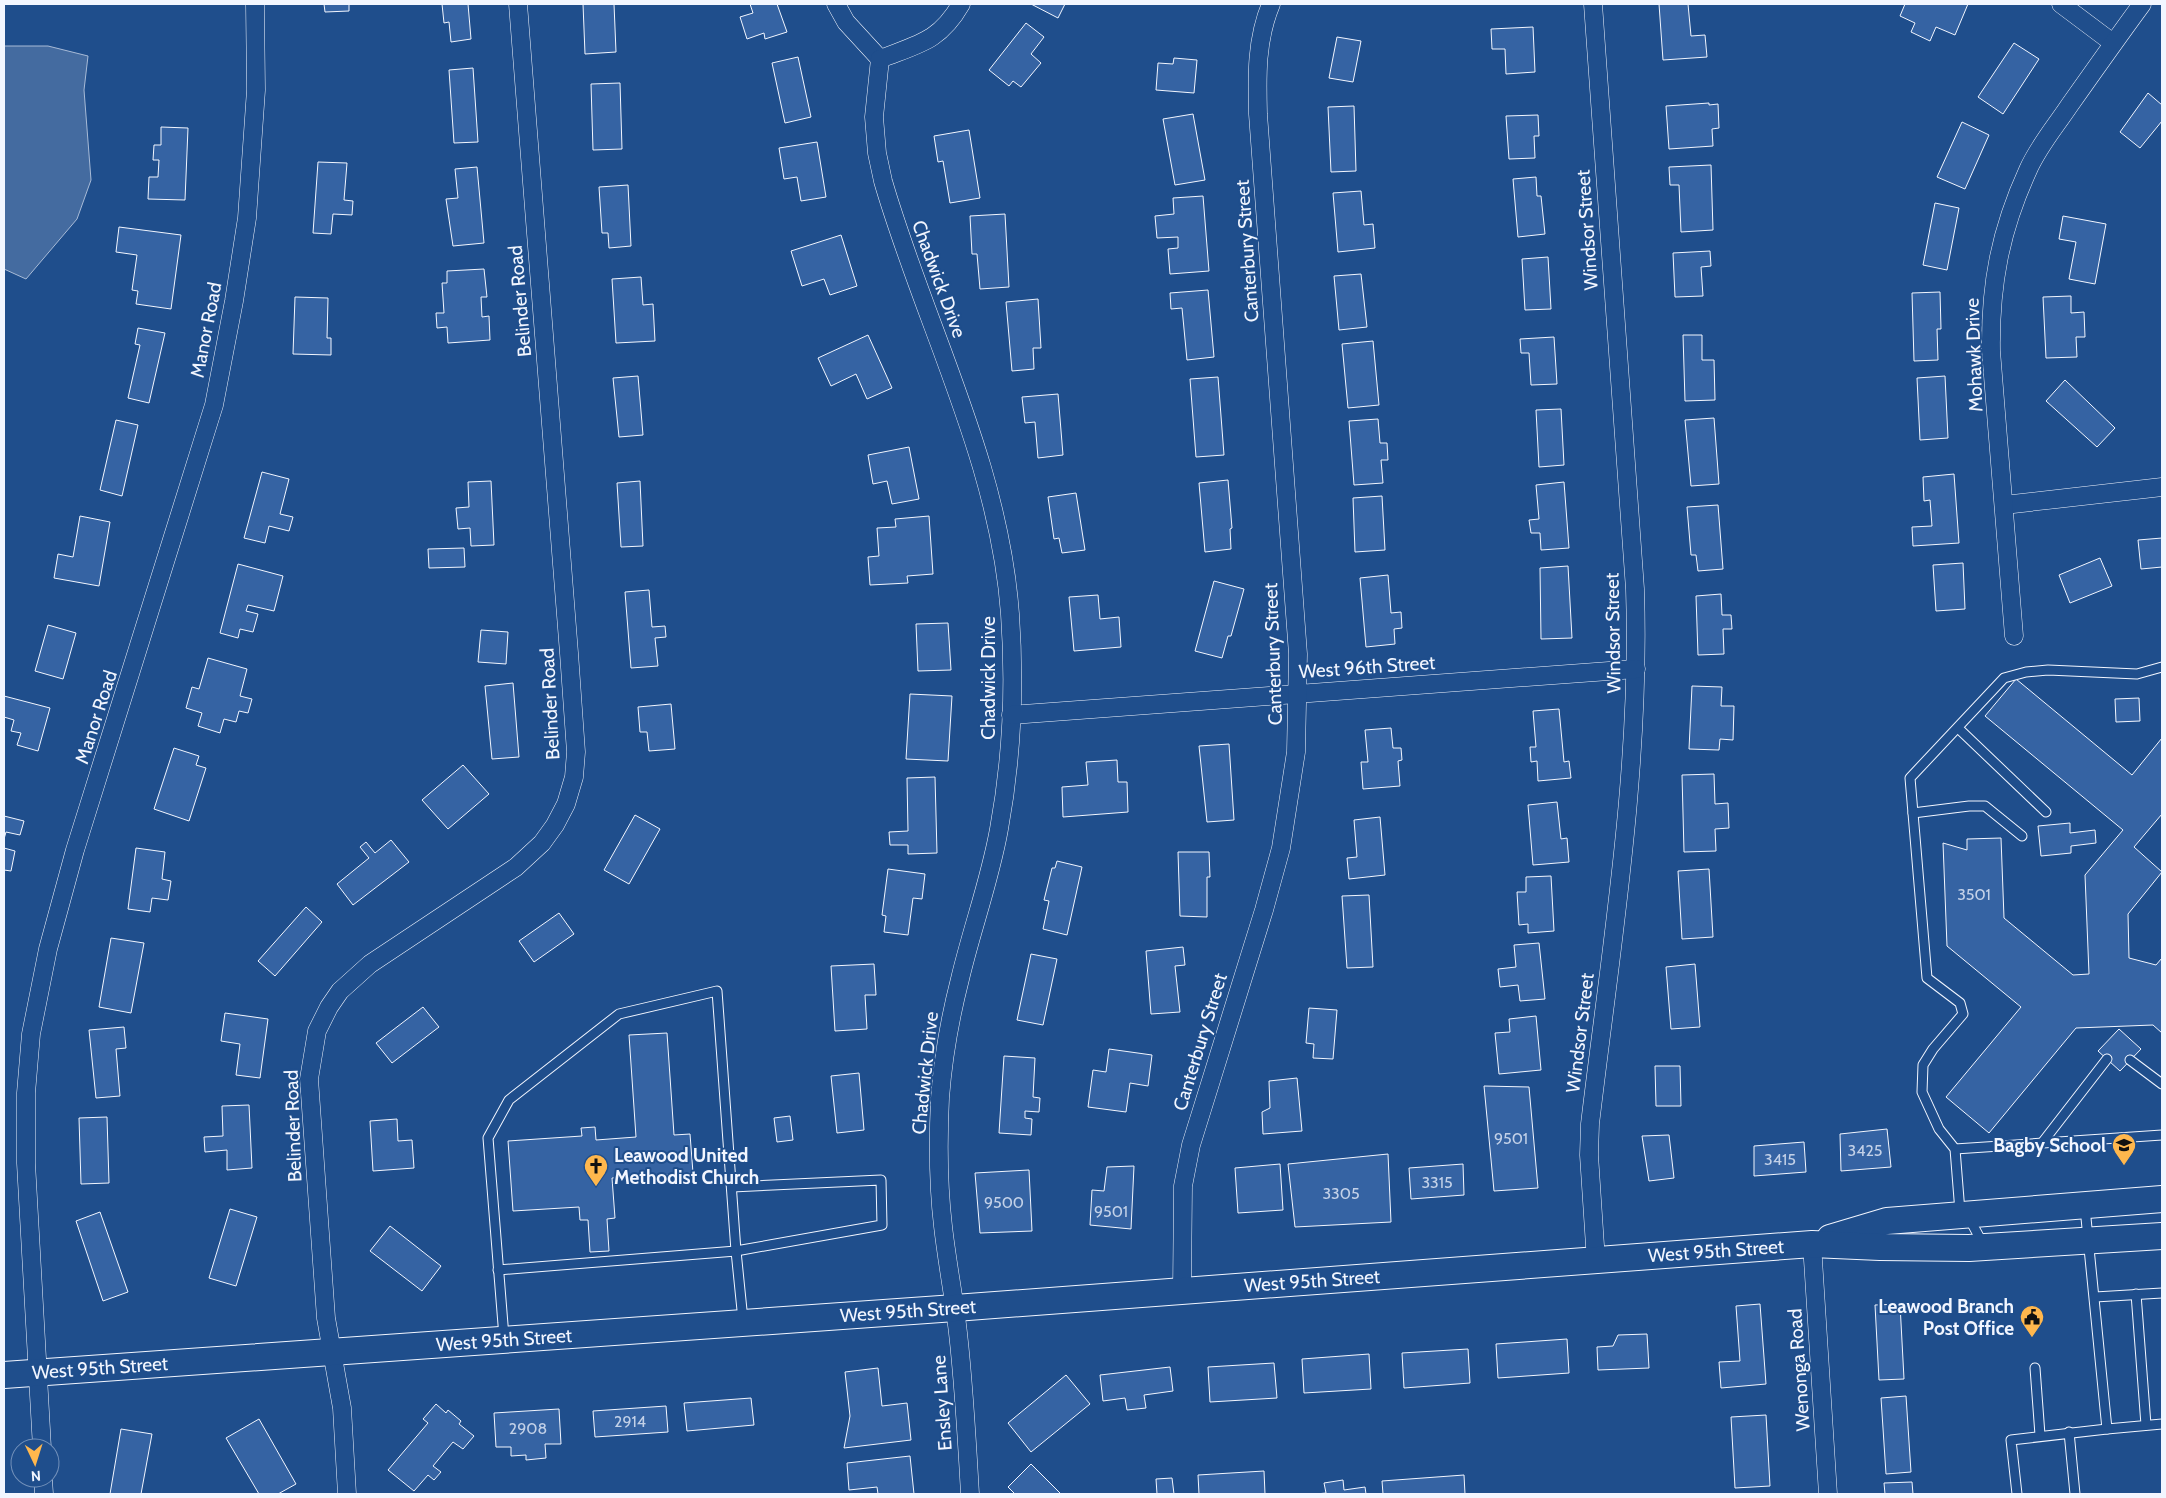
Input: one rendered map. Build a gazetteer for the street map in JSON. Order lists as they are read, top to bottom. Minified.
{"streets":{"main road":["West 95th Street"],"street":["Windsor Street","Canterbury Street","Chadwick Drive","Belinder Road","Manor Road","Mohawk Drive","West 96th Street","Wenonga Road","Ensley Lane"]},"crossings":[["Windsor Street","West 96th Street"],["Windsor Street","West 95th Street"],["Canterbury Street","West 96th Street"],["Canterbury Street","West 95th Street"],["Chadwick Drive","West 96th Street"],["Chadwick Drive","West 95th Street"],["Chadwick Drive","Ensley Lane"],["Belinder Road","West 95th Street"],["Manor Road","West 95th Street"],["West 95th Street","Wenonga Road"],["West 95th Street","Ensley Lane"]],"places":{"school or university":["Bagby School"],"church":["Leawood United Methodist Church"],"public building":["Leawood Branch Post Office"]},"house_numbers":["3501","9501","3425","3415","3315","3305","9500","9501","2914","2908"],"north":"bottom"}
